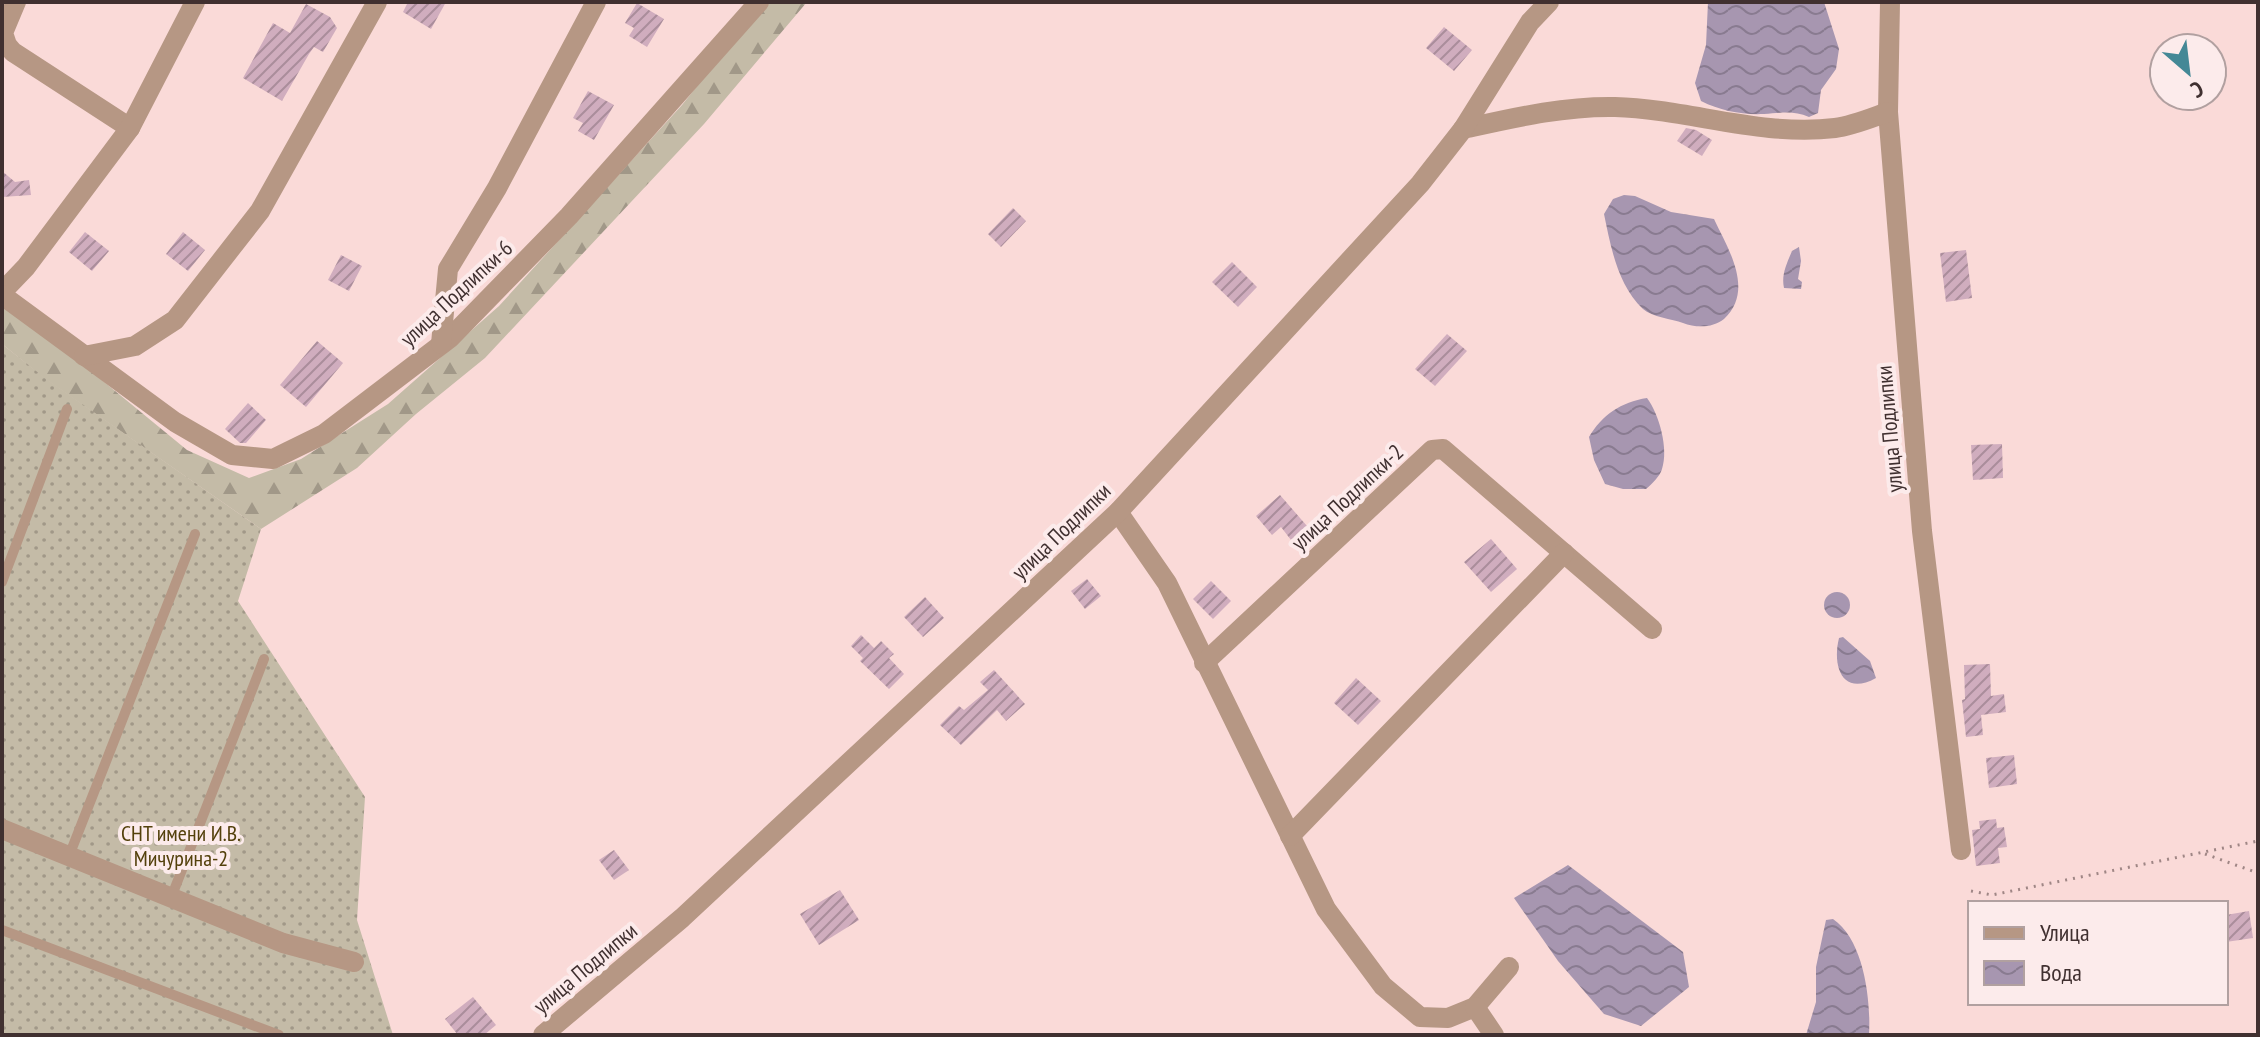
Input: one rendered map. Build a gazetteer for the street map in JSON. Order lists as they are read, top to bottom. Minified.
{"streets":{"street":["улица Подлипки-6","улица Подлипки","улица Подлипки-2"]},"parks":["СНТ имени И.В. Мичурина-2"],"legend":["Улица","Вода"],"north":"bottom right"}
